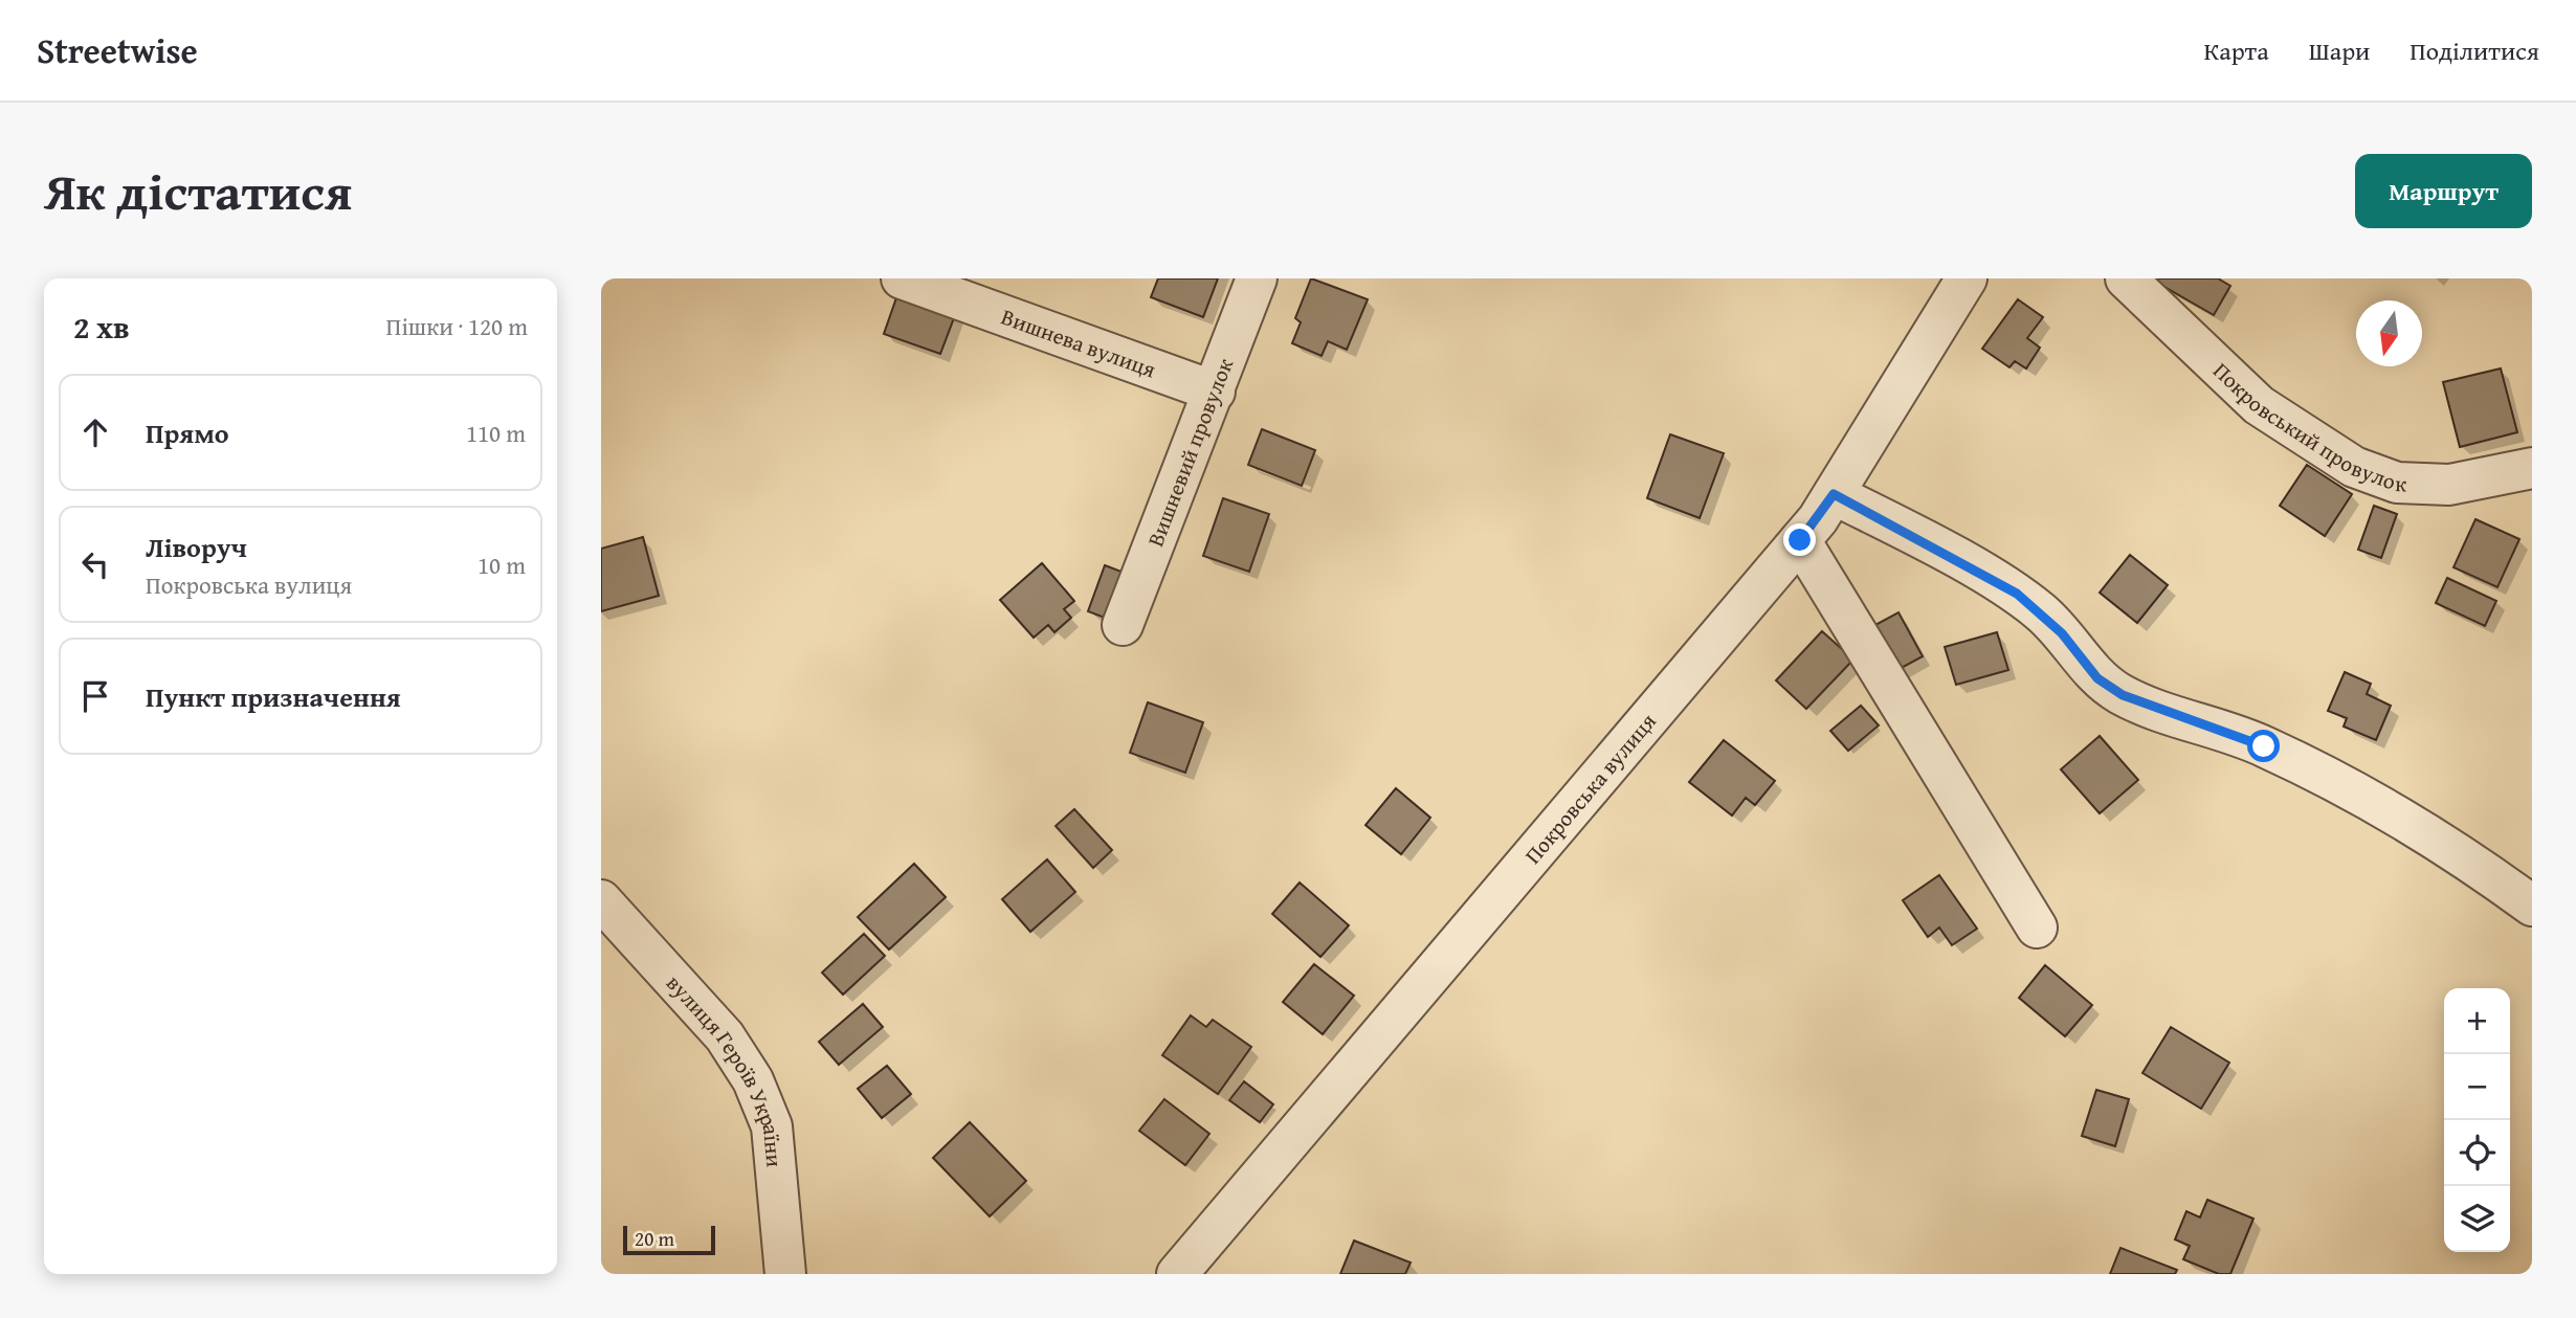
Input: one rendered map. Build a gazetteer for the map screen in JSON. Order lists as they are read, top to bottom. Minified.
{"streets":{"street":["Вишнева вулиця","Покровський провулок","Вишневий провулок","Покровська вулиця","вулиця Героїв України"]},"crossings":[["Вишнева вулиця","Вишневий провулок"]],"scale_bar":"20 m","north":"bottom","page":{"header":"Streetwise","nav":["Карта","Шари","Поділитися"],"title":"Як дістатися","buttons":"Маршрут","heading":["2 хв","Пішки · 120 m"],"list":[["Прямо","110 m"],["Ліворуч","Покровська вулиця","10 m"],"Пункт призначення"],"map_buttons":["+","−"],"scale":"20 m"}}
